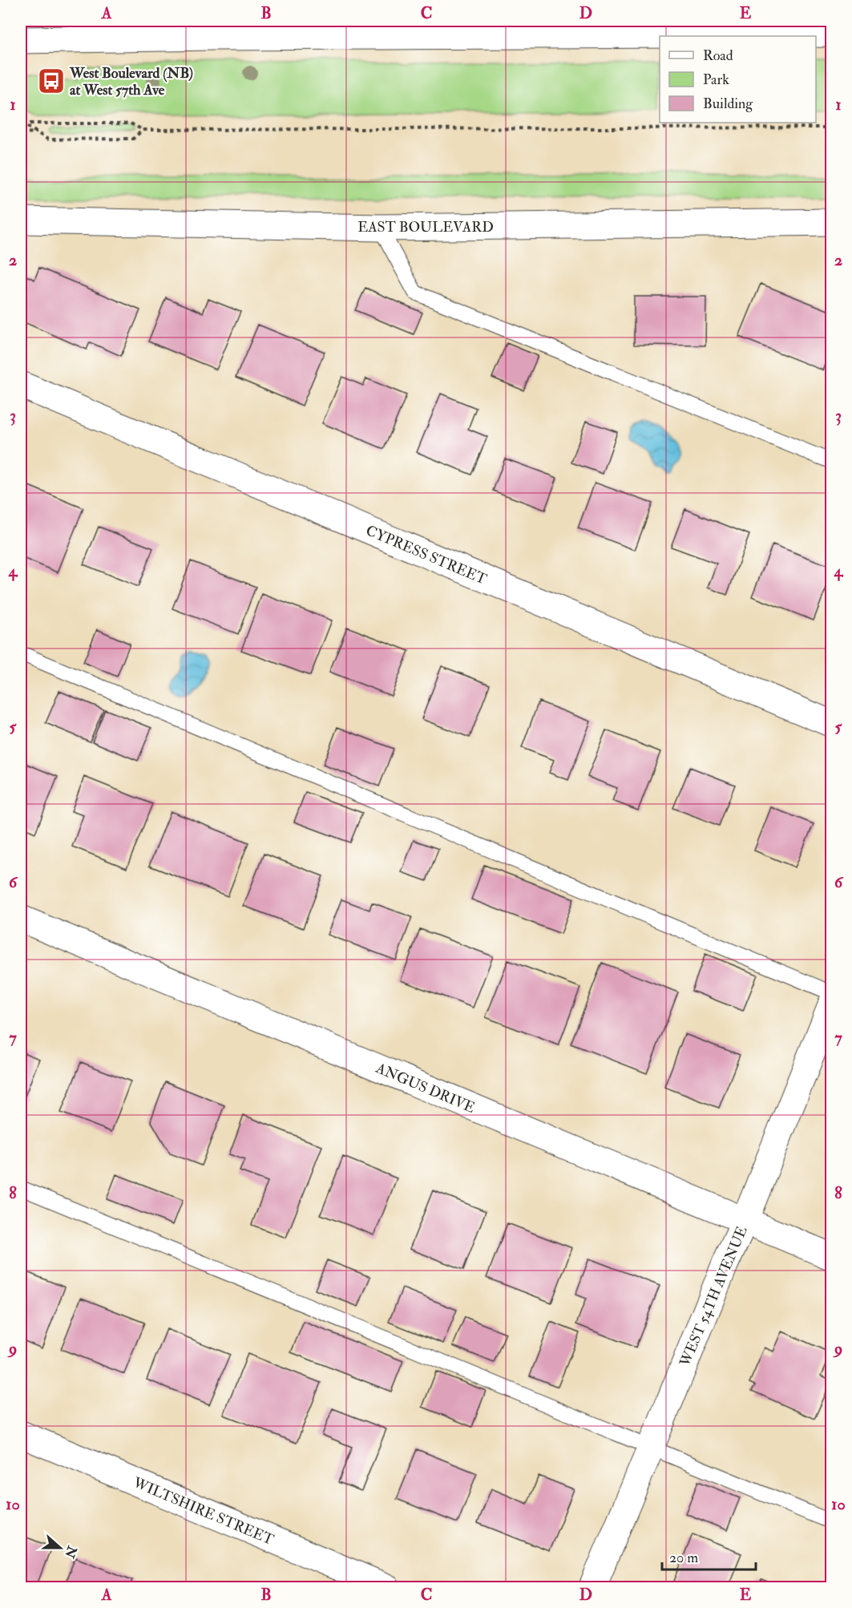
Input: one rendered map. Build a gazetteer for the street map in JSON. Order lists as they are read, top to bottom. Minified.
{"streets":{"street":["EAST BOULEVARD","CYPRESS STREET","ANGUS DRIVE","WEST 54TH AVENUE","WILTSHIRE STREET"]},"crossings":[["ANGUS DRIVE","WEST 54TH AVENUE"]],"places":{"bus stop":["West Boulevard (NB) at West 57th Ave"]},"legend":["Road","Park","Building"],"scale_bar":"20 m","north":"right","grid":{"columns":["A","B","C","D","E"],"rows":["1","2","3","4","5","6","7","8","9","10"]}}
